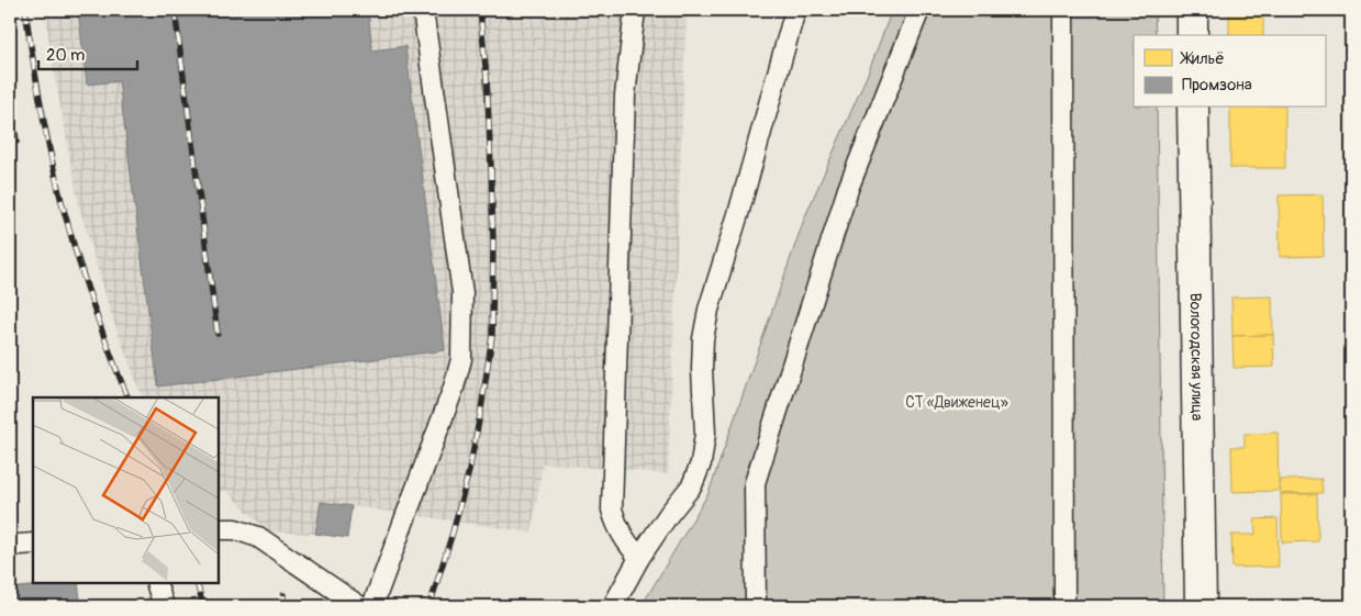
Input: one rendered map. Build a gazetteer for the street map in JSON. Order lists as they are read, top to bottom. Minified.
{"streets":{"street":["Вологодская улица"]},"parks":["СТ «Движенец»"],"legend":["Жильё","Промзона"],"scale_bar":"20 m"}
